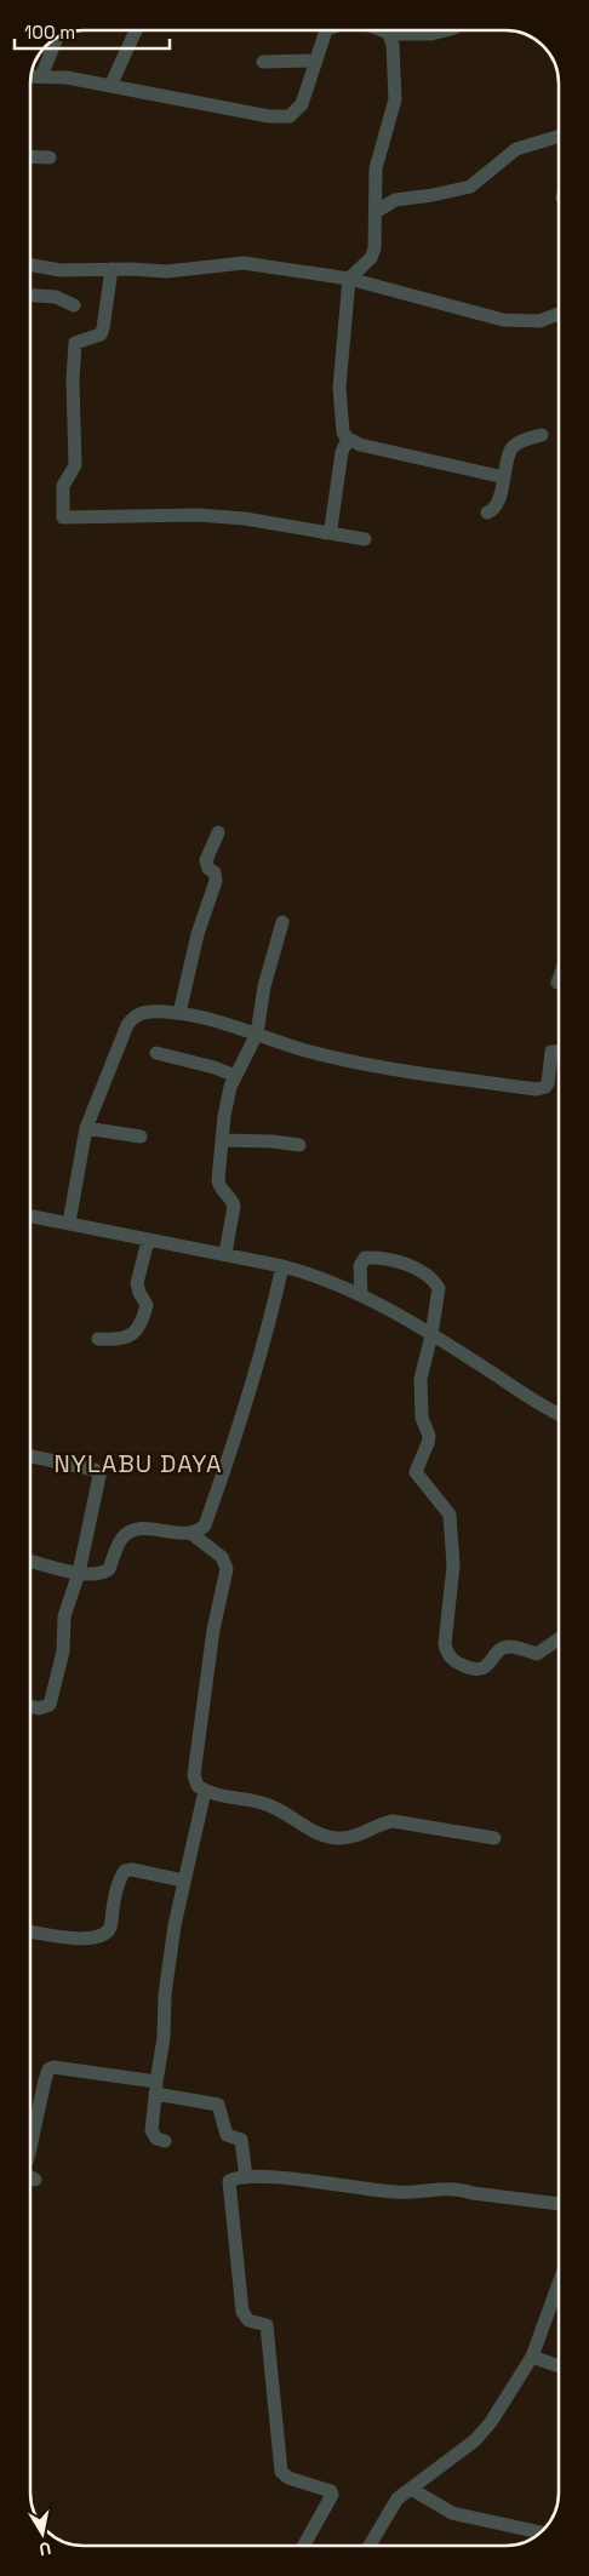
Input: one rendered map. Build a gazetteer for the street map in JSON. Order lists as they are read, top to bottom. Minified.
{"districts":["NYLABU DAYA"],"scale_bar":"100 m","north":"bottom"}
